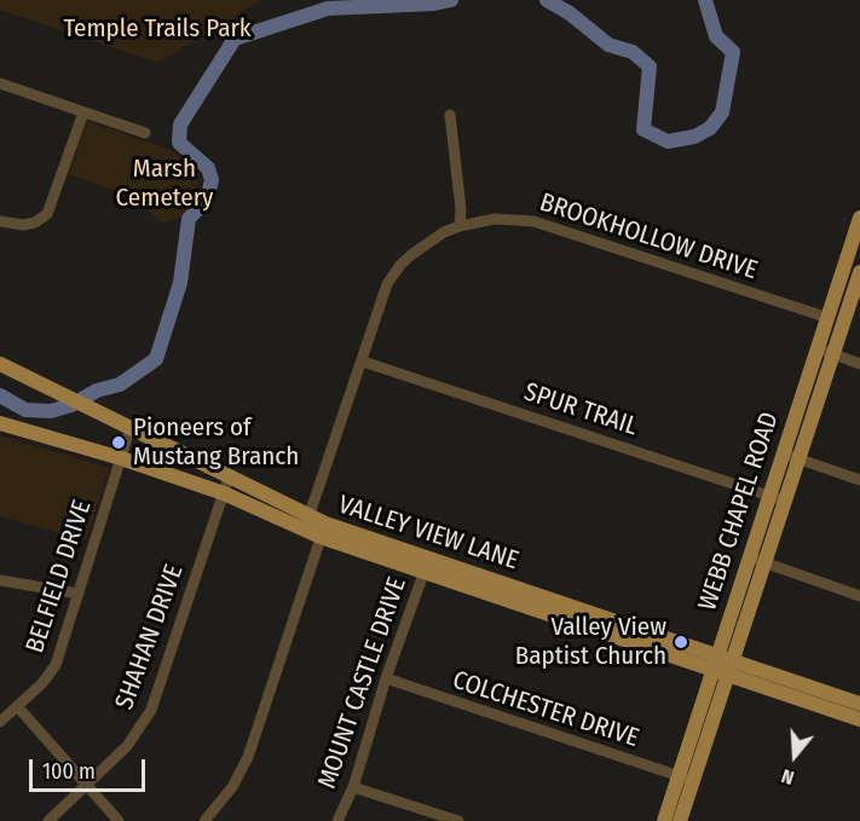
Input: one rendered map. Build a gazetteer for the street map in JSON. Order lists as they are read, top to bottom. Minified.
{"streets":{"main road":["WEBB CHAPEL ROAD","VALLEY VIEW LANE"],"street":["BROOKHOLLOW DRIVE","SPUR TRAIL","BELFIELD DRIVE","SHAHAN DRIVE","MOUNT CASTLE DRIVE","COLCHESTER DRIVE"]},"crossings":[["BROOKHOLLOW DRIVE","SPUR TRAIL"],["BROOKHOLLOW DRIVE","WEBB CHAPEL ROAD"],["BROOKHOLLOW DRIVE","VALLEY VIEW LANE"],["SPUR TRAIL","WEBB CHAPEL ROAD"],["WEBB CHAPEL ROAD","VALLEY VIEW LANE"],["WEBB CHAPEL ROAD","COLCHESTER DRIVE"],["VALLEY VIEW LANE","BELFIELD DRIVE"],["VALLEY VIEW LANE","SHAHAN DRIVE"],["VALLEY VIEW LANE","MOUNT CASTLE DRIVE"],["MOUNT CASTLE DRIVE","COLCHESTER DRIVE"]],"parks":["Temple Trails Park","Marsh Cemetery"],"places":["Pioneers of Mustang Branch","Valley View Baptist Church"],"scale_bar":"100 m","north":"bottom"}
